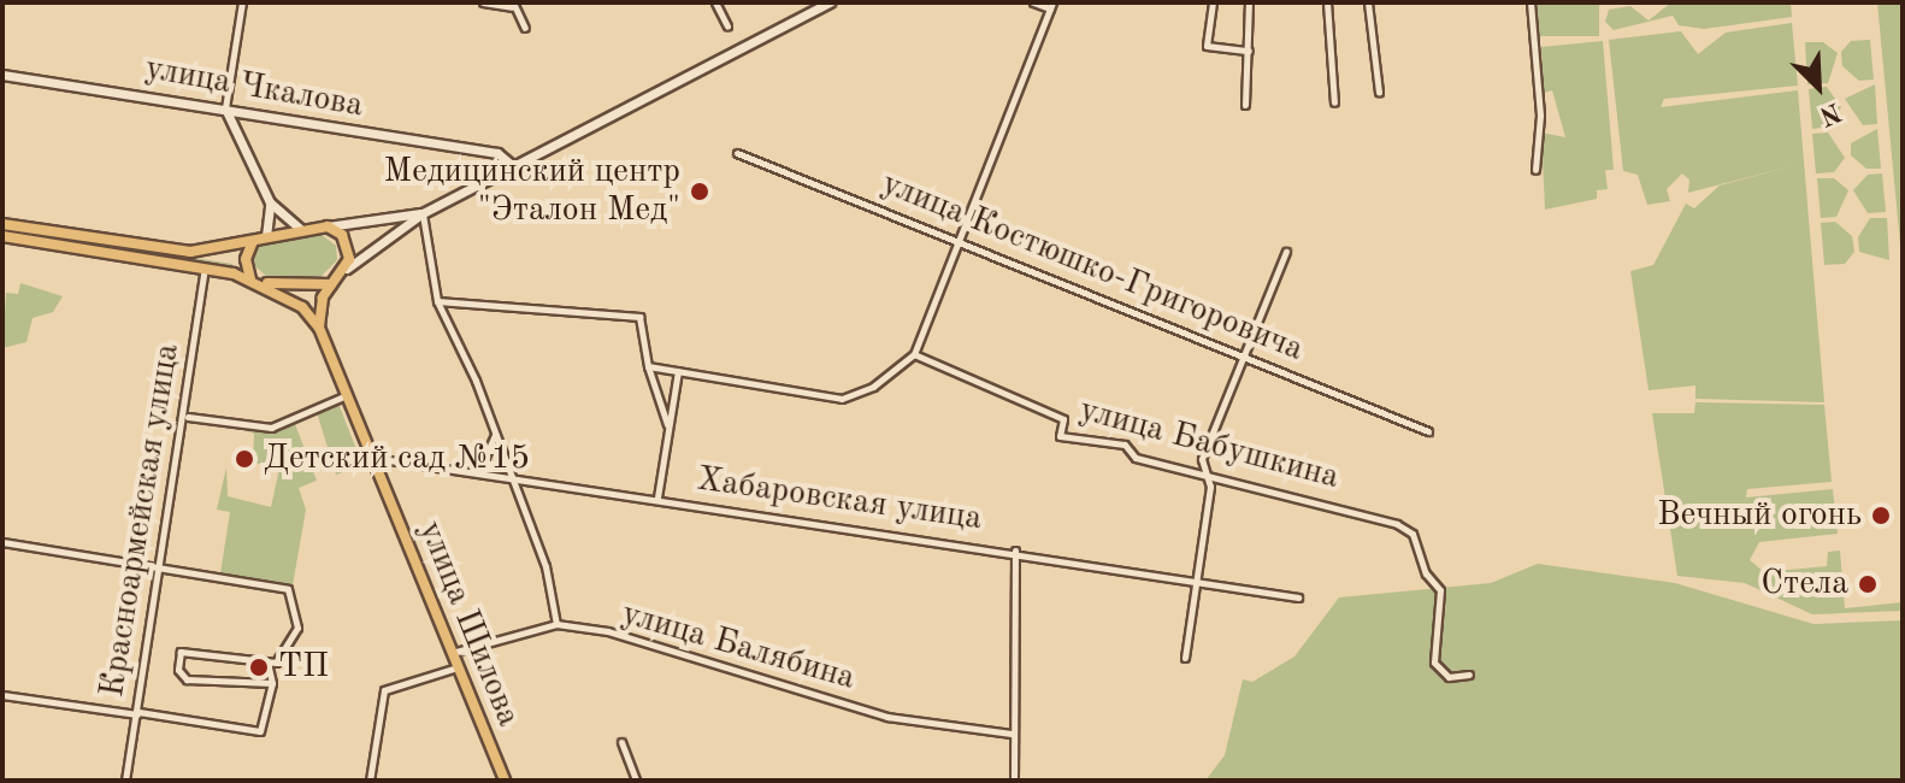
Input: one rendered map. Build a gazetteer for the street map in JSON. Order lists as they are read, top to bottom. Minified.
{"streets":{"main road":["улица Чкалова","улица Шилова"],"street":["улица Костюшко-Григоровича","улица Бабушкина","Хабаровская улица","Красноармейская улица","улица Балябина"]},"crossings":[["Хабаровская улица","улица Шилова"],["улица Шилова","улица Балябина"]],"places":["Медицинский центр \"Эталон Мед\"","Детский сад №15","Вечный огонь","Стела","ТП"],"north":"bottom right"}
